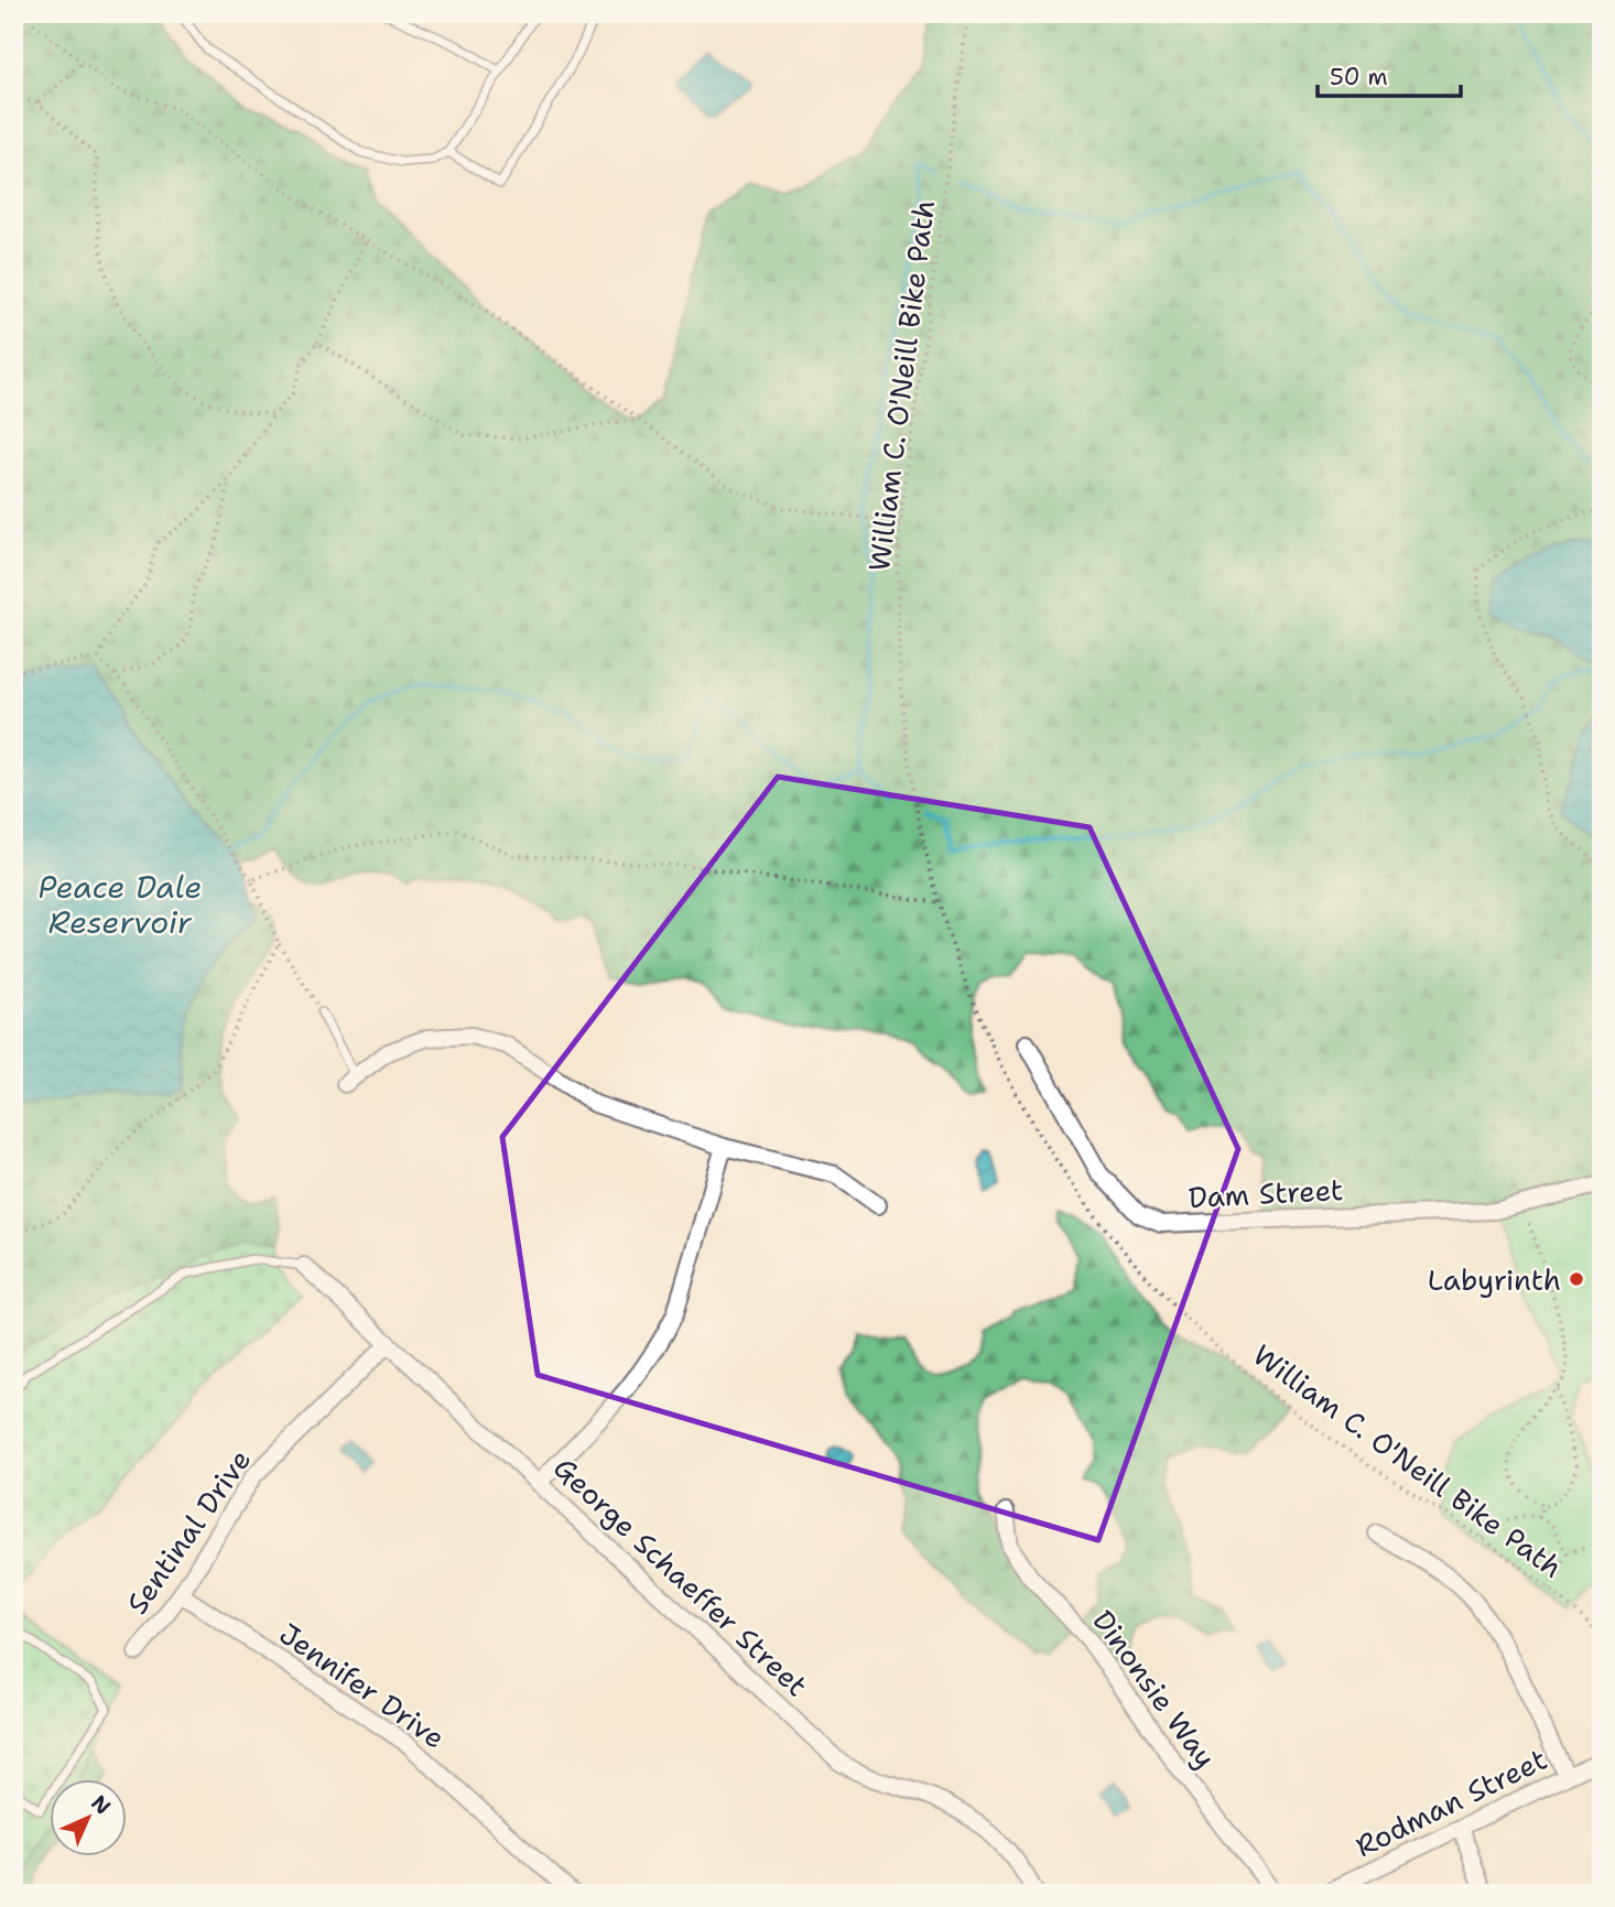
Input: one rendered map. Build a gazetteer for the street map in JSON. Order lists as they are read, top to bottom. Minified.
{"streets":{"street":["Dam Street","Sentinal Drive","George Schaeffer Street","Jennifer Drive","Dinonsie Way","Rodman Street"],"path":["William C. O'Neill Bike Path"]},"crossings":[["Sentinal Drive","George Schaeffer Street"],["Sentinal Drive","Jennifer Drive"]],"water":["Peace Dale Reservoir"],"places":["Labyrinth"],"scale_bar":"50 m","north":"top right"}
